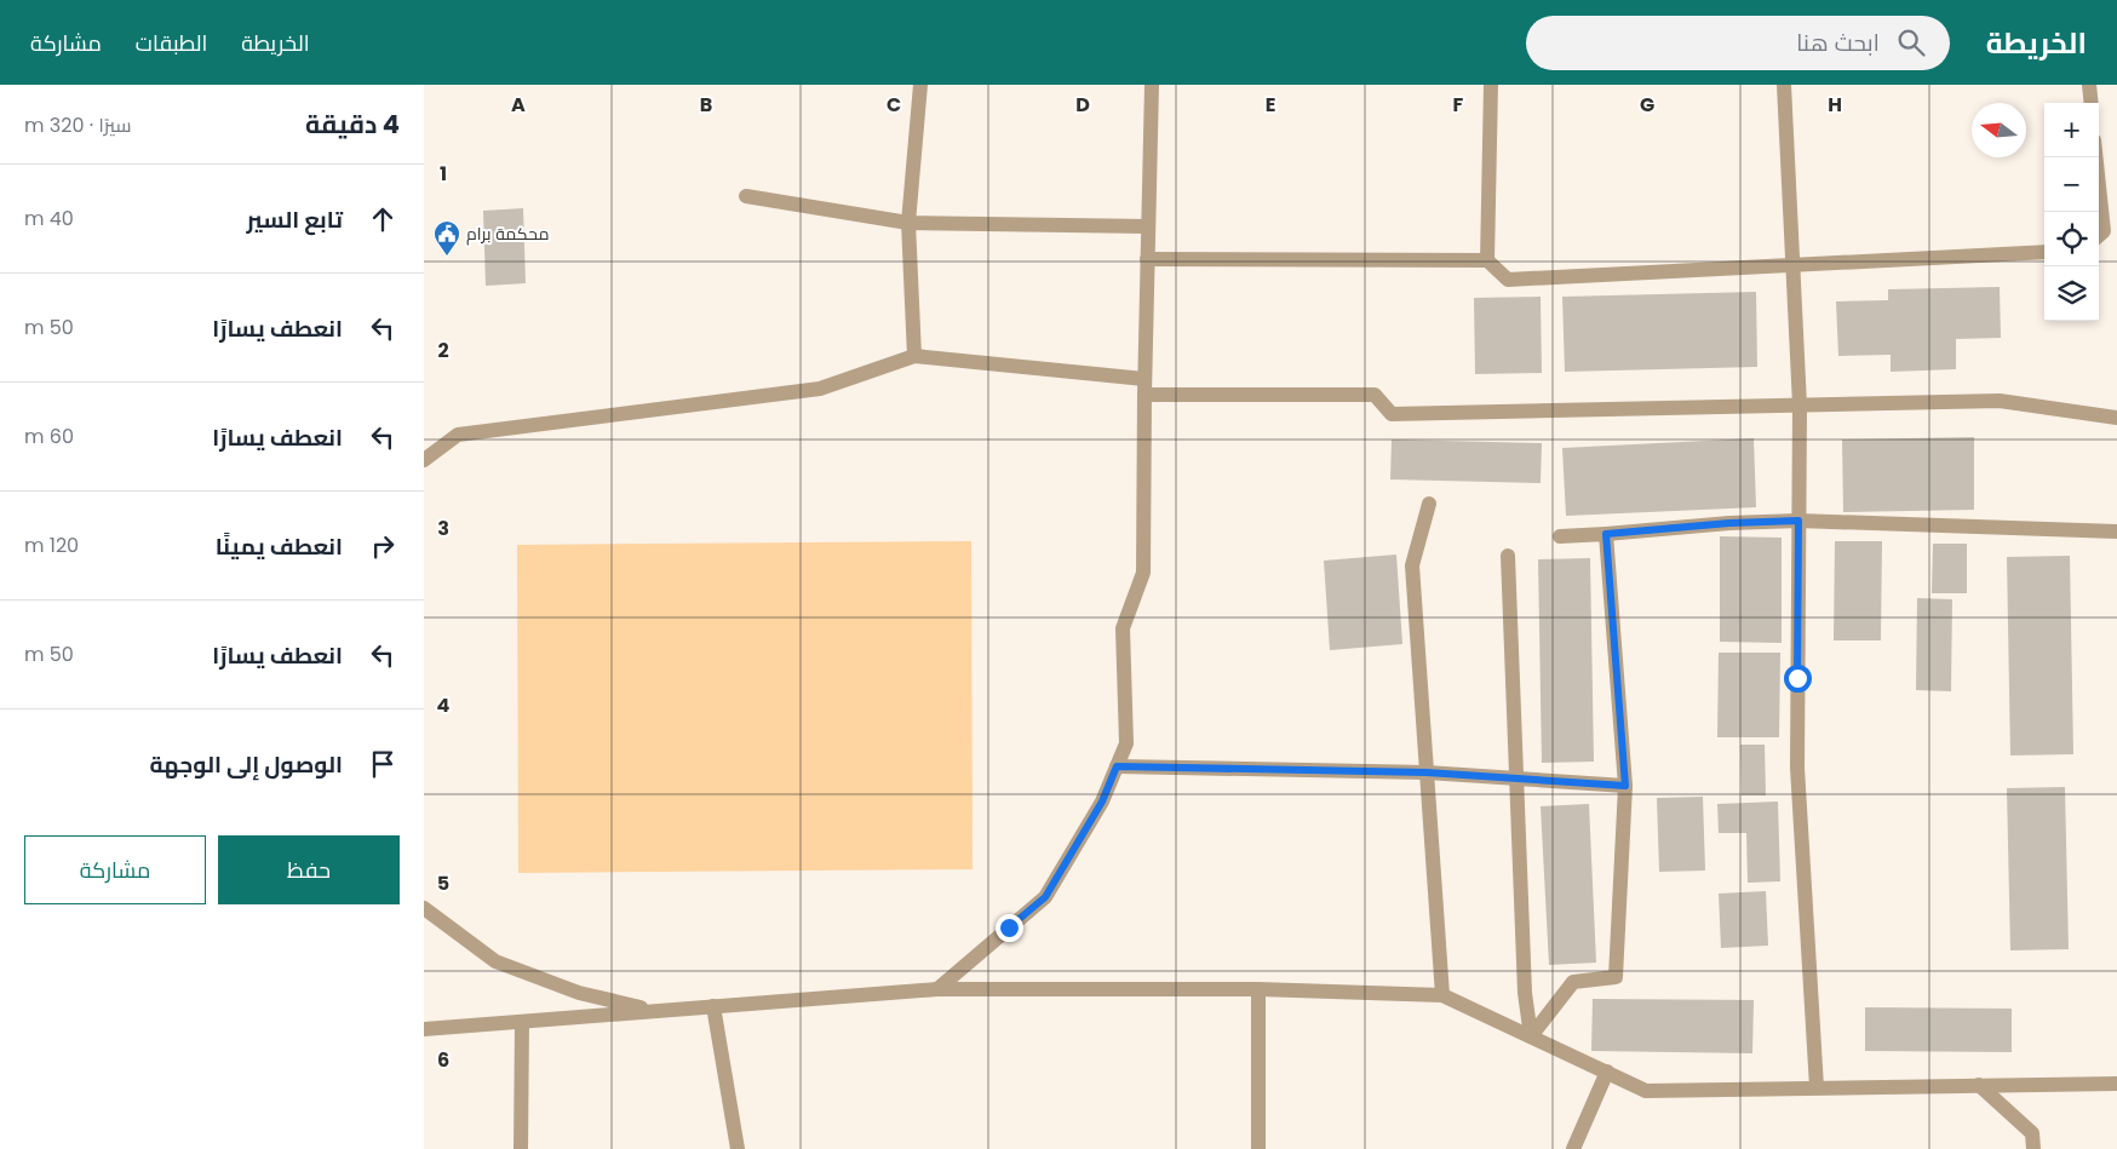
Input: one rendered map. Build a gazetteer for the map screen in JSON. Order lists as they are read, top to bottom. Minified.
{"places":{"public building":["محكمة برام"]},"north":"left","page":{"header":"الخريطة","search":"ابحث هنا","nav":["الخريطة","الطبقات","مشاركة"],"heading":["4 دقيقة","سيرًا · 320 m"],"map_buttons":["+","−"],"list":[["تابع السير","40 m"],["انعطف يسارًا","50 m"],["انعطف يسارًا","60 m"],["انعطف يمينًا","120 m"],["انعطف يسارًا","50 m"],"الوصول إلى الوجهة"],"buttons":["حفظ","مشاركة"]},"grid":{"columns":["A","B","C","D","E","F","G","H"],"rows":["1","2","3","4","5","6"]}}
